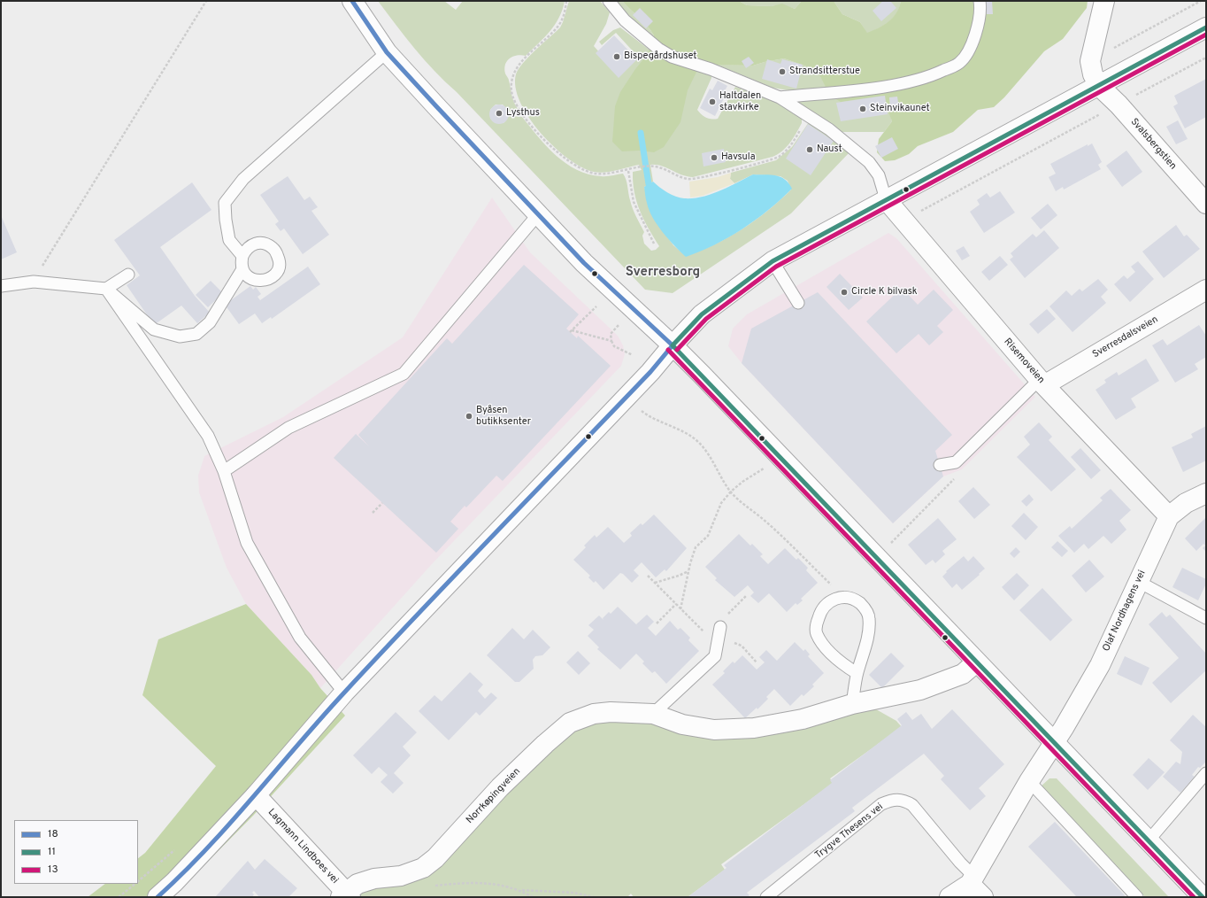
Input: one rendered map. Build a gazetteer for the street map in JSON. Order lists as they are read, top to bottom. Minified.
{"streets":{"street":["Svalsbergstien","Sverresdalsveien","Risemoveien","Olaf Nordhagens vei","Norrkøpingveien","Lagmann Lindboes vei"],"lane":["Trygve Thesens vei"]},"crossings":[["Sverresdalsveien","Risemoveien"],["Risemoveien","Olaf Nordhagens vei"],["Norrkøpingveien","Lagmann Lindboes vei"]],"districts":["Sverresborg"],"places":["Bispegårdshuset","Strandsitterstue","Haltdalen stavkirke","Steinvikaunet","Lysthus","Naust","Havsula","Circle K bilvask","Byåsen butikksenter"],"lines":["transit line 18","transit line 11","transit line 13"],"legend":["18","11","13"]}
